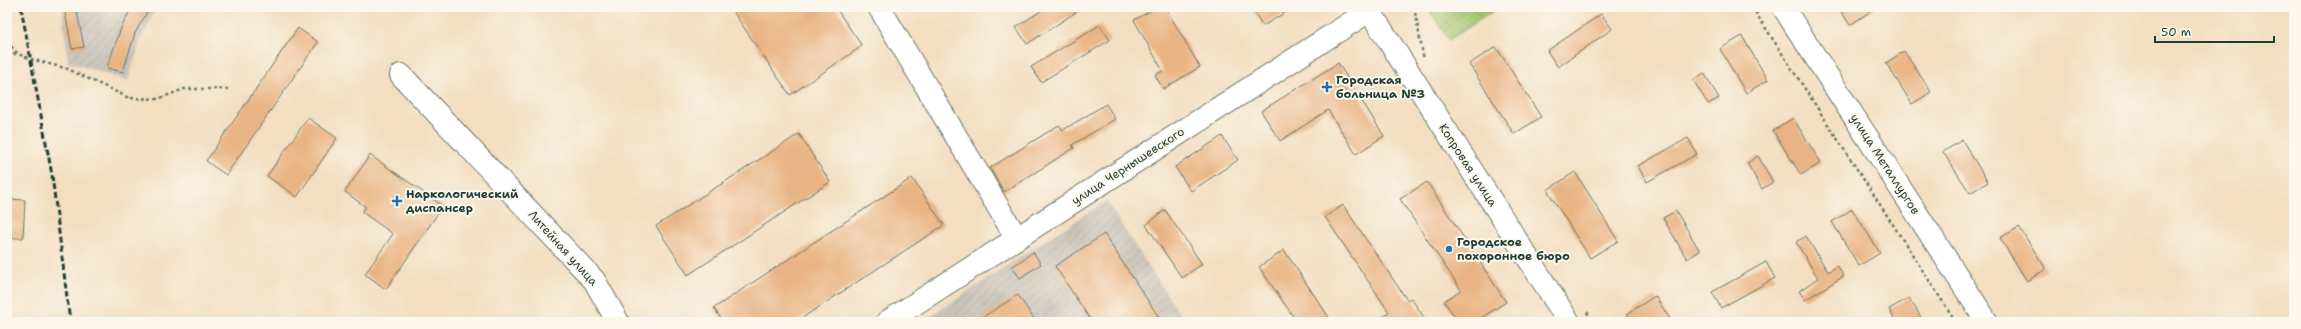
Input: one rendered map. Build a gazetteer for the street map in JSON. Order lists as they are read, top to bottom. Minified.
{"streets":{"street":["улица Металлургов","Копровая улица","улица Чернышевского","Литейная улица"]},"crossings":[["Копровая улица","улица Чернышевского"]],"places":{"health":["Городская больница №3","Наркологический диспансер"],"other":["Городское похоронное бюро"]},"scale_bar":"50 m"}
